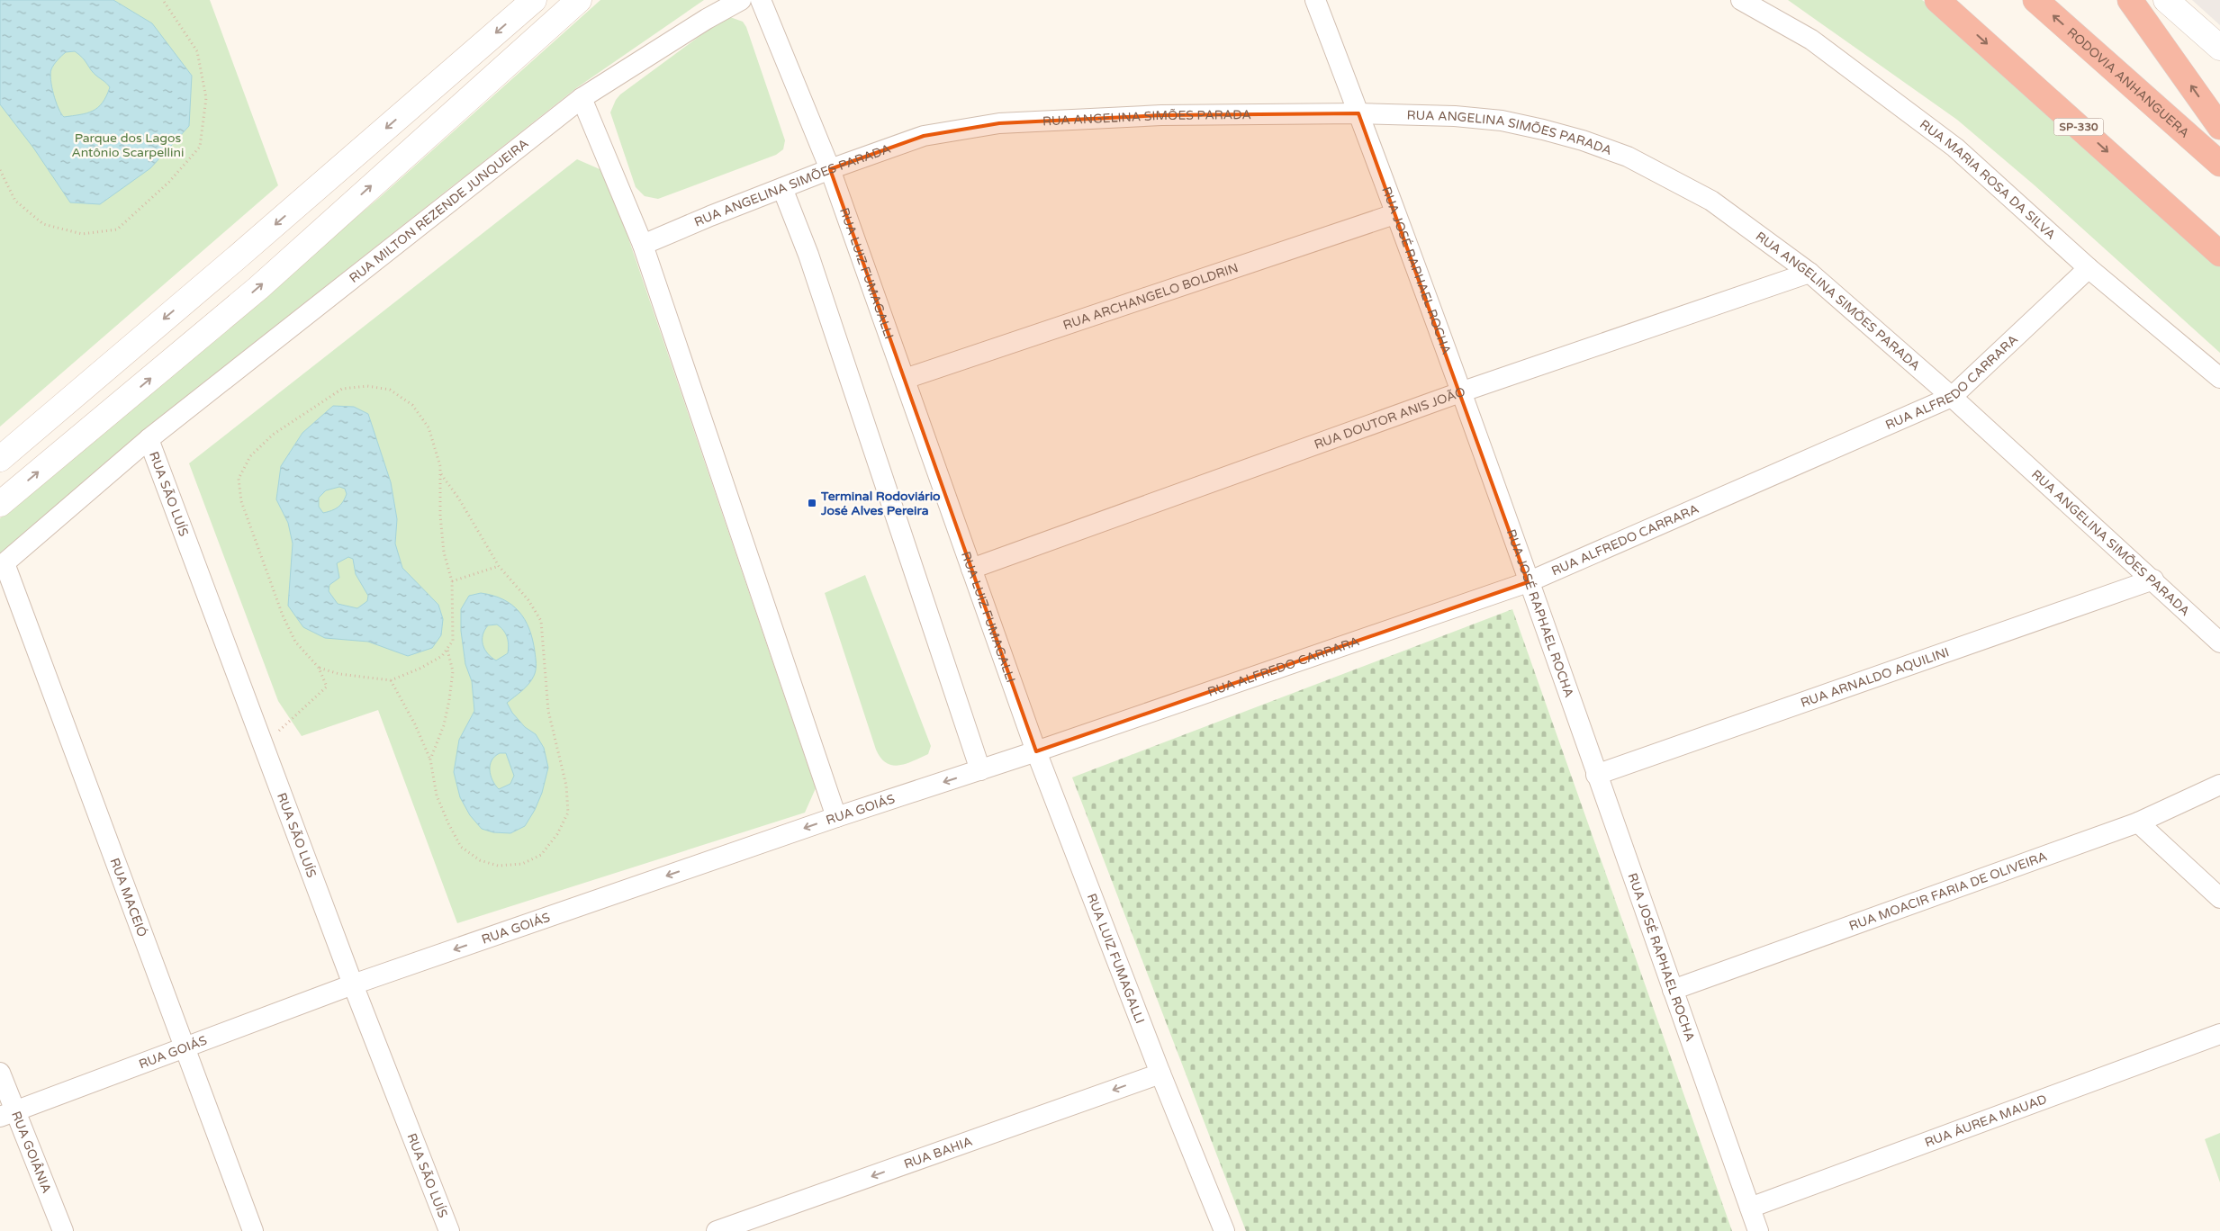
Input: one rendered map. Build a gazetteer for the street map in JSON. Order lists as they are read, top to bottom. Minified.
{"streets":{"highway":["RODOVIA ANHANGUERA","SP-330"],"street":["RUA ANGELINA SIMÕES PARADA","RUA MARIA ROSA DA SILVA","RUA MILTON REZENDE JUNQUEIRA","RUA JOSÉ RAPHAEL ROCHA","RUA LUIZ FUMAGALLI","RUA ARCHANGELO BOLDRIN","RUA ALFREDO CARRARA","RUA DOUTOR ANIS JOÃO","RUA SÃO LUÍS","RUA ARNALDO AQUILINI","RUA GOIÁS","RUA MOACIR FARIA DE OLIVEIRA","RUA MACEIÓ","RUA ÁUREA MAUAD","RUA GOIÂNIA","RUA BAHIA"]},"crossings":[["RUA ANGELINA SIMÕES PARADA","RUA JOSÉ RAPHAEL ROCHA"],["RUA ANGELINA SIMÕES PARADA","RUA LUIZ FUMAGALLI"],["RUA ANGELINA SIMÕES PARADA","RUA ALFREDO CARRARA"],["RUA ANGELINA SIMÕES PARADA","RUA DOUTOR ANIS JOÃO"],["RUA ANGELINA SIMÕES PARADA","RUA ARNALDO AQUILINI"],["RUA MARIA ROSA DA SILVA","RUA ALFREDO CARRARA"],["RUA MILTON REZENDE JUNQUEIRA","RUA SÃO LUÍS"],["RUA MILTON REZENDE JUNQUEIRA","RUA MACEIÓ"],["RUA JOSÉ RAPHAEL ROCHA","RUA ARCHANGELO BOLDRIN"],["RUA JOSÉ RAPHAEL ROCHA","RUA ALFREDO CARRARA"],["RUA JOSÉ RAPHAEL ROCHA","RUA DOUTOR ANIS JOÃO"],["RUA JOSÉ RAPHAEL ROCHA","RUA ARNALDO AQUILINI"],["RUA JOSÉ RAPHAEL ROCHA","RUA MOACIR FARIA DE OLIVEIRA"],["RUA JOSÉ RAPHAEL ROCHA","RUA ÁUREA MAUAD"],["RUA LUIZ FUMAGALLI","RUA ARCHANGELO BOLDRIN"],["RUA LUIZ FUMAGALLI","RUA ALFREDO CARRARA"],["RUA LUIZ FUMAGALLI","RUA DOUTOR ANIS JOÃO"],["RUA LUIZ FUMAGALLI","RUA GOIÁS"],["RUA LUIZ FUMAGALLI","RUA BAHIA"],["RUA ALFREDO CARRARA","RUA GOIÁS"],["RUA SÃO LUÍS","RUA GOIÁS"],["RUA GOIÁS","RUA MACEIÓ"],["RUA GOIÁS","RUA GOIÂNIA"]],"one_way":["RUA GOIÁS","RUA BAHIA"],"parks":["Parque dos Lagos Antônio Scarpellini"],"places":{"transit":["Terminal Rodoviário José Alves Pereira"]}}
